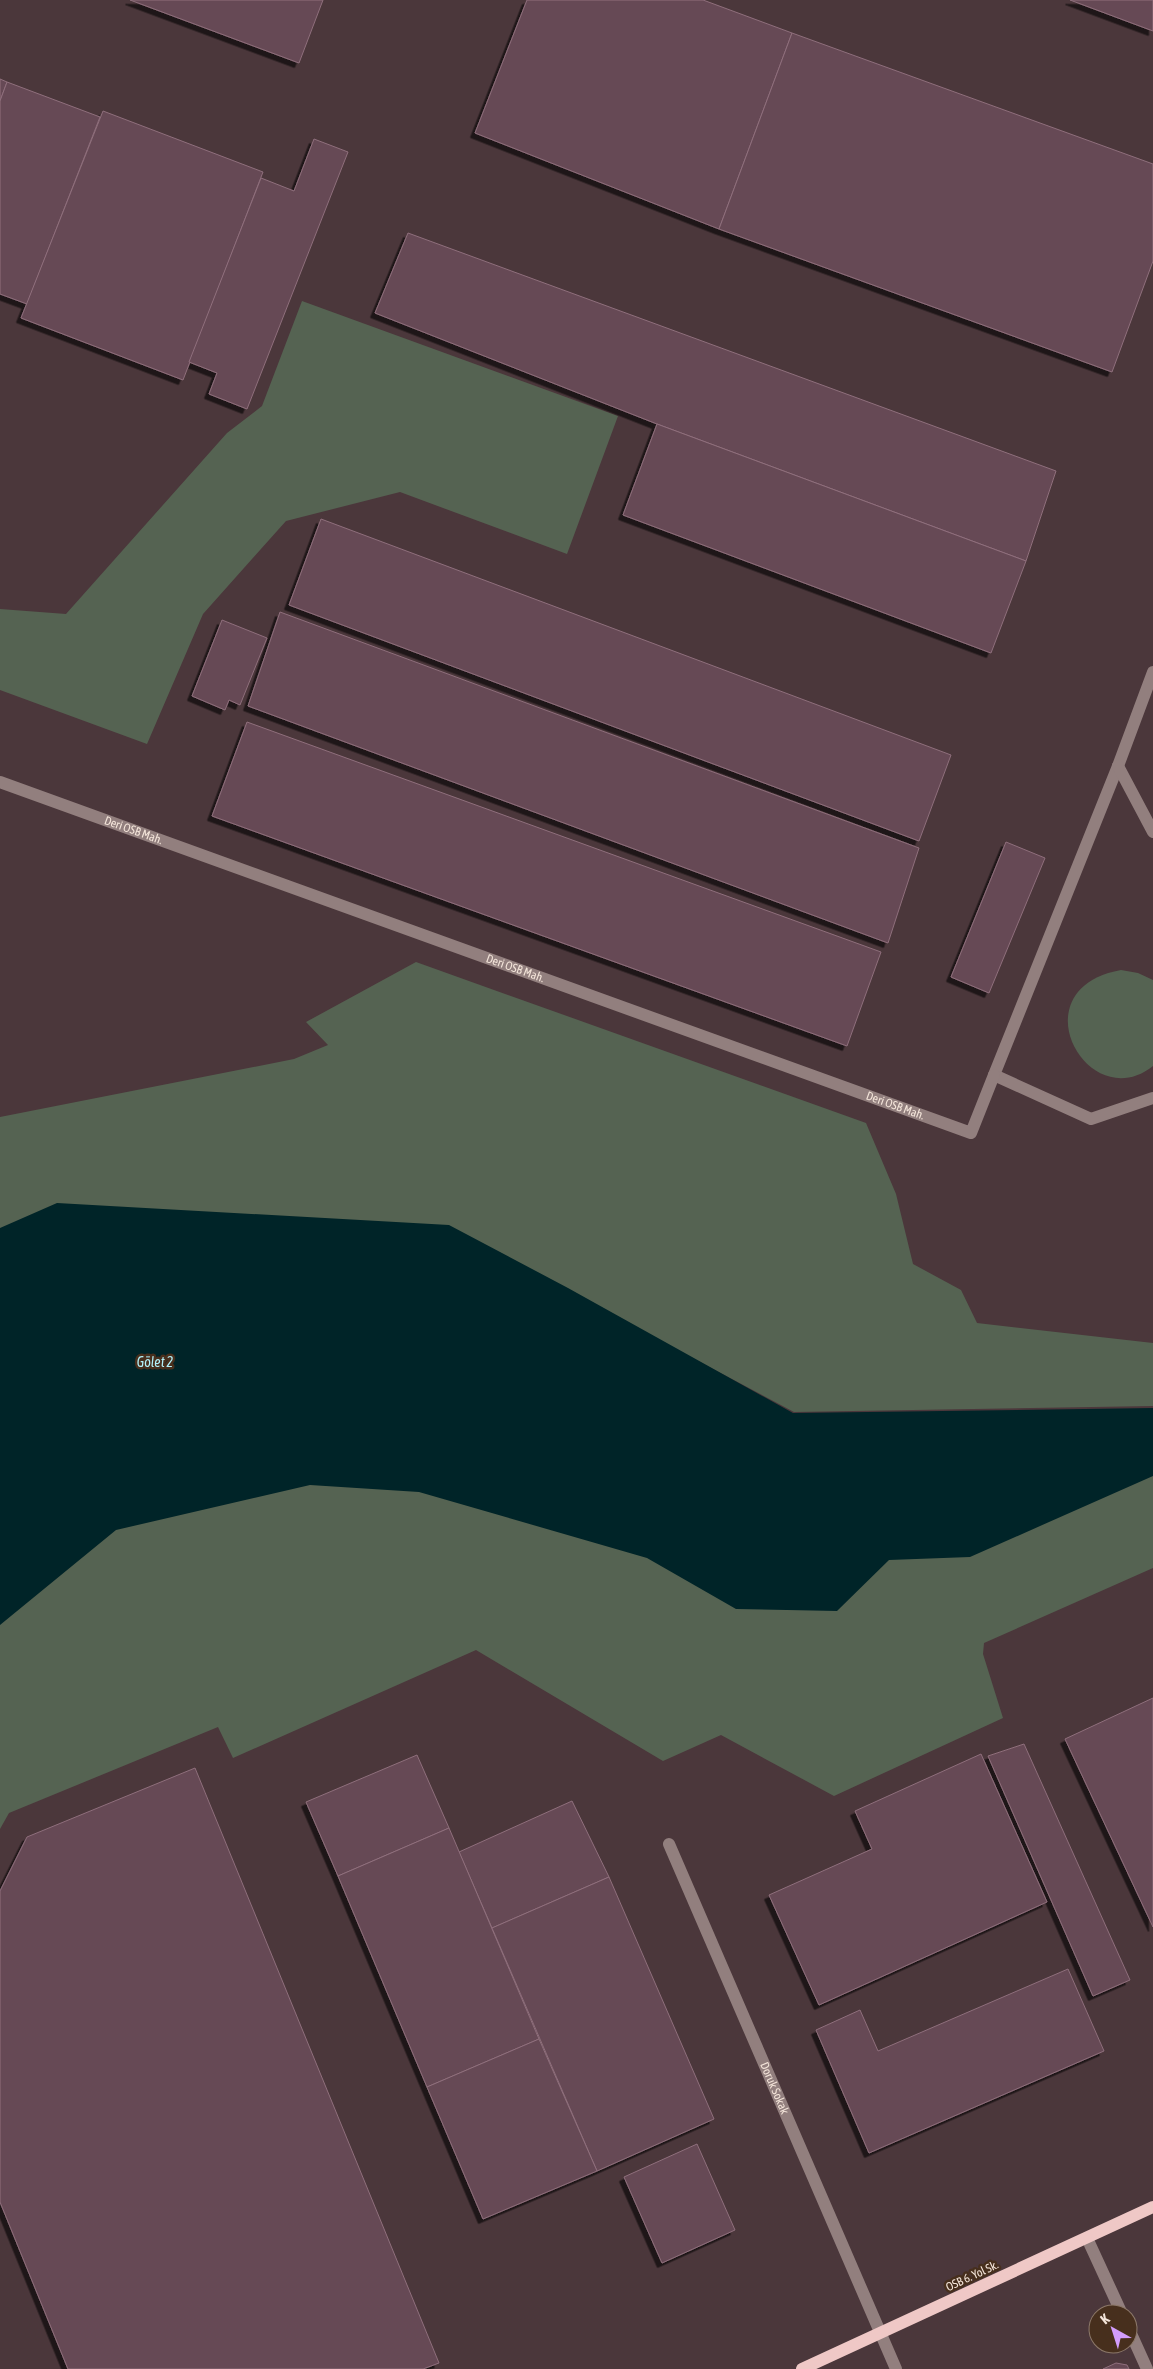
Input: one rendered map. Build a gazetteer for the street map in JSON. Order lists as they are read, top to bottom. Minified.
{"streets":{"main road":["OSB 6. Yol Sk."],"street":["Deri OSB Mah.","Doruk Sokak"]},"crossings":[["Doruk Sokak","OSB 6. Yol Sk."]],"water":["Gölet 2"],"north":"top left"}
